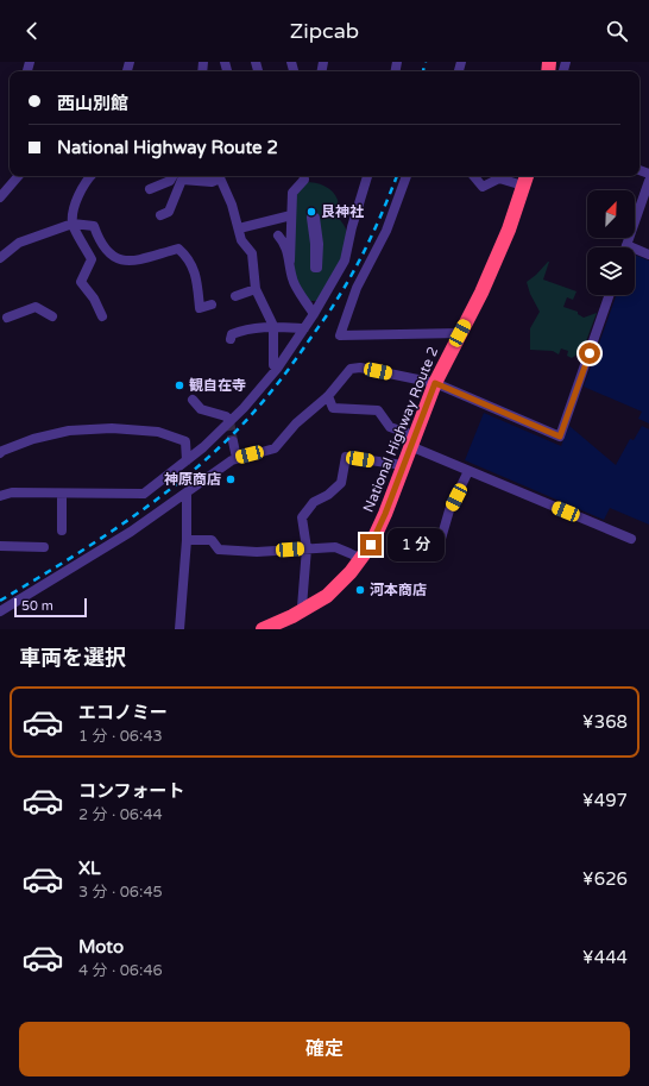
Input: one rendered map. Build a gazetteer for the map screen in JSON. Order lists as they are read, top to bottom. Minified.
{"streets":{"highway":["National Highway Route 2"]},"places":["艮神社","観自在寺","神原商店","河本商店"],"scale_bar":"50 m","north":"top right","page":{"header":"Zipcab","banner":["西山別館","National Highway Route 2"],"bubble":"1 分","scale":"50 m","heading":"車両を選択","list":[{"name":"エコノミー","note":"1 分 · 06:43","value":"¥368"},{"name":"コンフォート","note":"2 分 · 06:44","value":"¥497"},{"name":"XL","note":"3 分 · 06:45","value":"¥626"},{"name":"Moto","note":"4 分 · 06:46","value":"¥444"}],"buttons":"確定"}}
